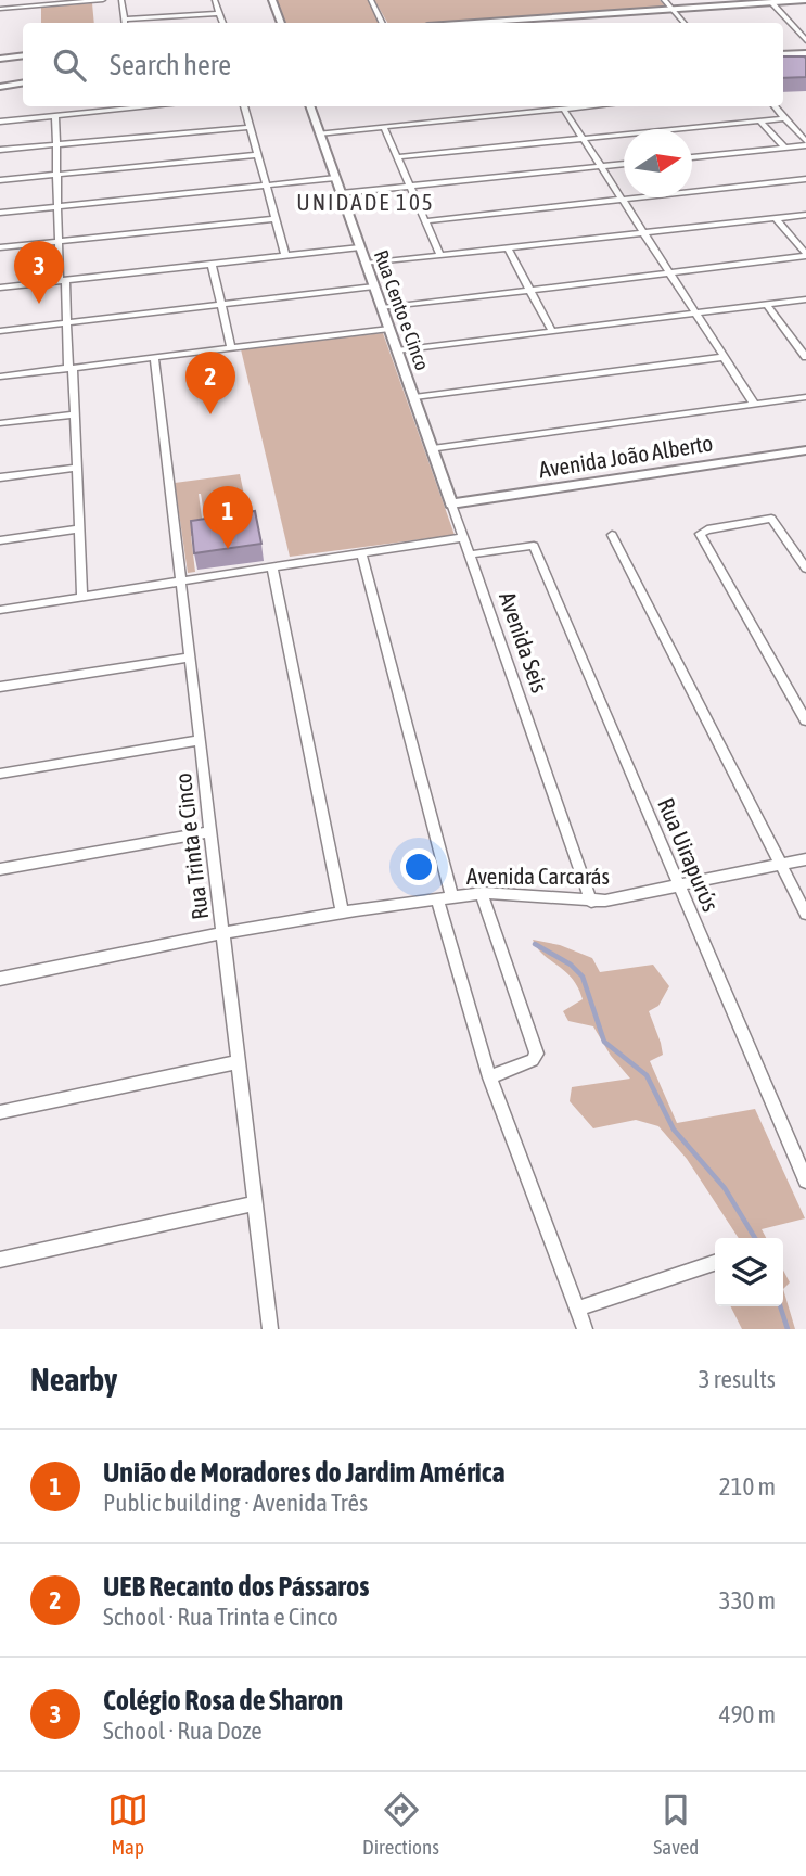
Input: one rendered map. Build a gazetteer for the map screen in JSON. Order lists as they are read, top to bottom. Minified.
{"streets":{"street":["Rua Cento e Cinco","Avenida João Alberto","Avenida Seis","Rua Trinta e Cinco","Rua Uirapurύs","Avenida Carcarás"]},"crossings":[["Rua Cento e Cinco","Avenida Seis"],["Avenida João Alberto","Avenida Seis"],["Avenida Seis","Rua Uirapurύs"],["Avenida Seis","Avenida Carcarás"],["Rua Trinta e Cinco","Avenida Carcarás"],["Rua Uirapurύs","Avenida Carcarás"]],"districts":["UNIDADE 105"],"north":"right","page":{"search":"Search here","pins":["3","2","1"],"heading":["Nearby","3 results"],"list":[{"mark":"1","name":"União de Moradores do Jardim América","note":"Public building · Avenida Três","value":"210 m"},{"mark":"2","name":"UEB Recanto dos Pássaros","note":"School · Rua Trinta e Cinco","value":"330 m"},{"mark":"3","name":"Colégio Rosa de Sharon","note":"School · Rua Doze","value":"490 m"}],"nav":["Map","Directions","Saved"]}}
